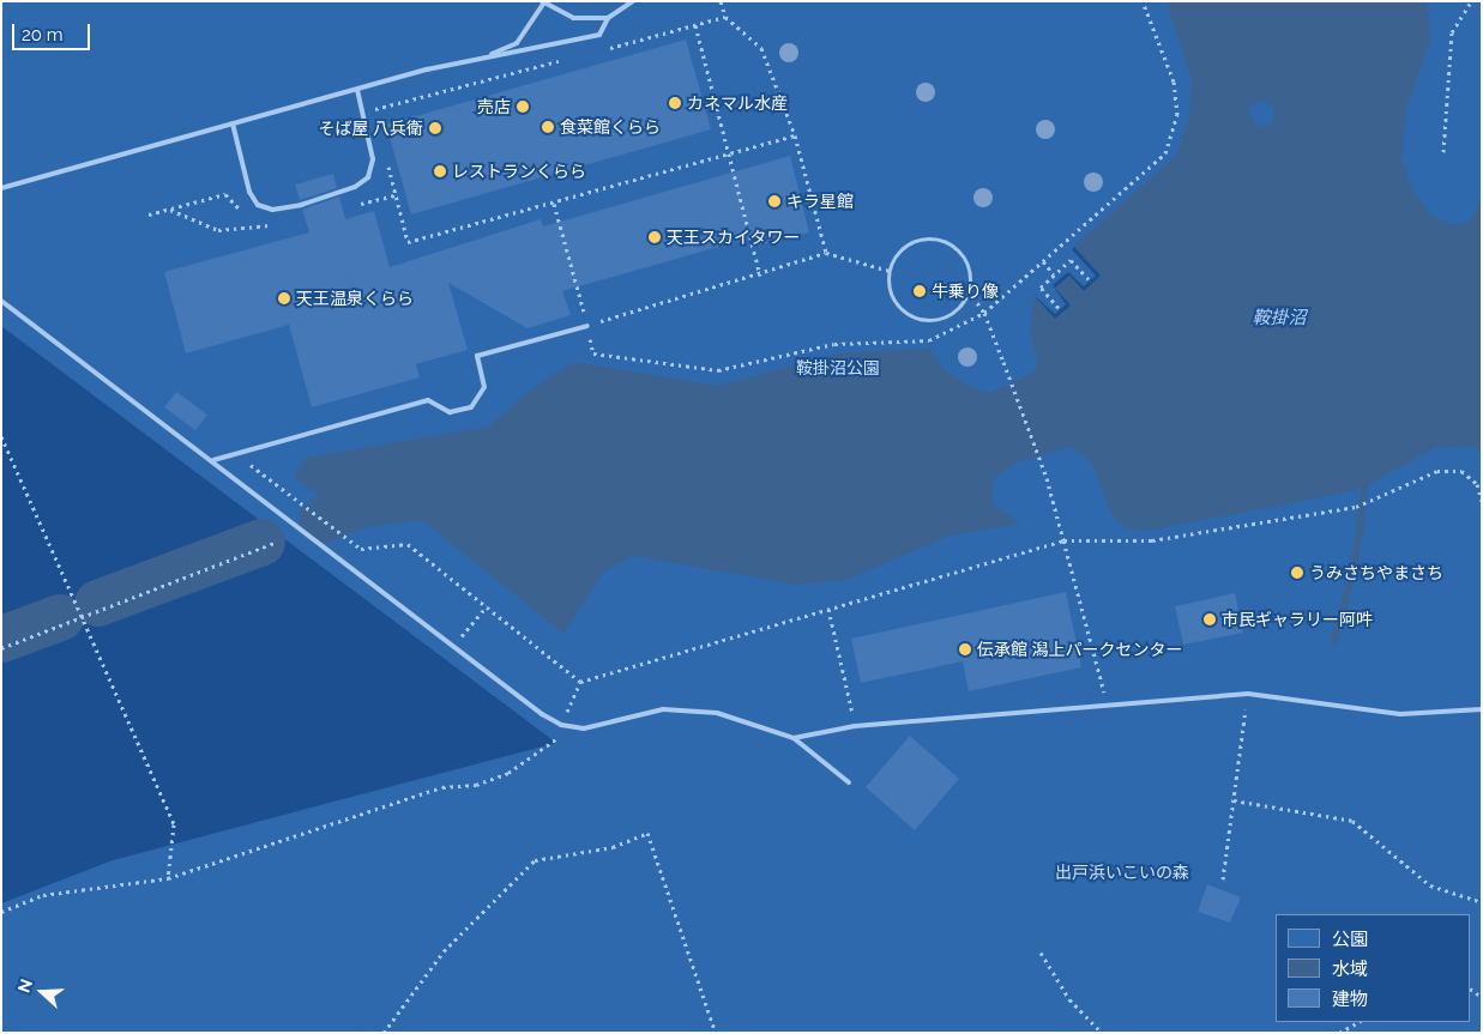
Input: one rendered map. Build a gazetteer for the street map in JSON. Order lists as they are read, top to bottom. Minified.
{"water":["鞍掛沼"],"parks":["鞍掛沼公園","出戸浜いこいの森"],"places":["カネマル水産","売店","食菜館くらら","そば屋 八兵衛","レストランくらら","キラ星館","天王スカイタワー","牛乗り像","天王温泉くらら","うみさちやまさち","市民ギャラリー阿吽","伝承館 潟上パークセンター"],"legend":["公園","水域","建物"],"scale_bar":"20 m","north":"left"}
